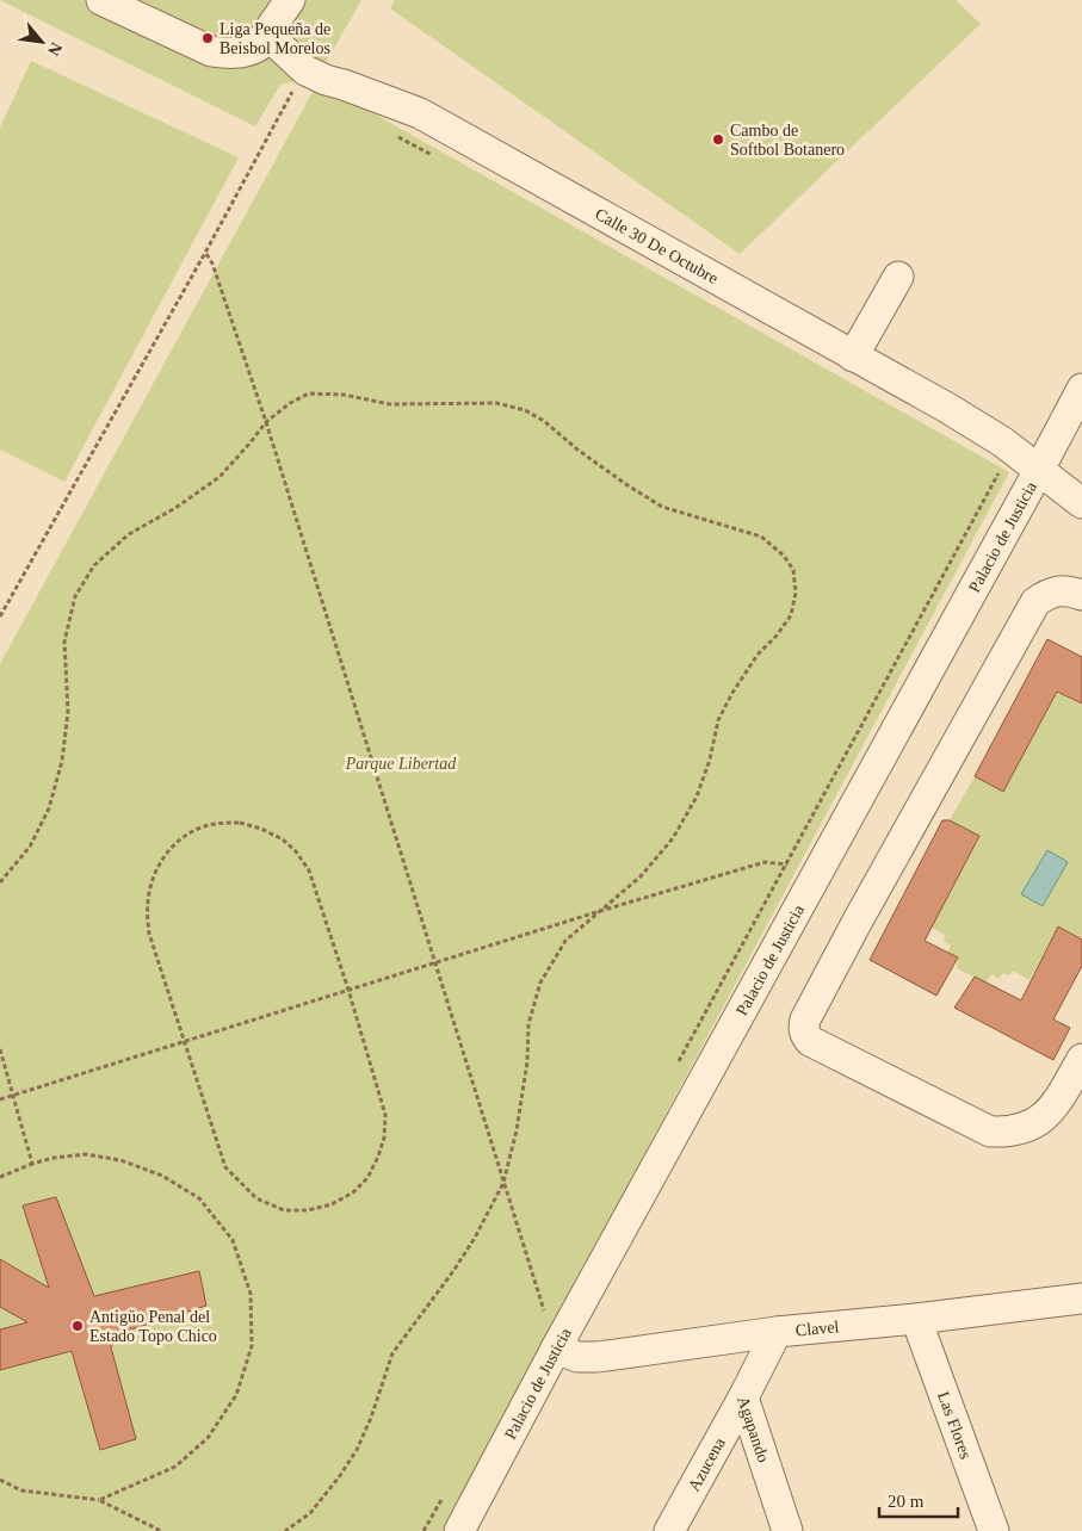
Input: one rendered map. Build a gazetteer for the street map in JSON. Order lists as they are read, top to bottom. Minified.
{"streets":{"street":["Calle 30 De Octubre","Palacio de Justicia","Clavel","Las Flores","Agapando","Azucena"]},"crossings":[["Calle 30 De Octubre","Palacio de Justicia"],["Palacio de Justicia","Clavel"],["Clavel","Las Flores"],["Clavel","Agapando"],["Agapando","Azucena"]],"parks":["Parque Libertad"],"places":["Liga Pequeña de Beisbol Morelos","Cambo de Softbol Botanero","Antigüo Penal del Estado Topo Chico"],"scale_bar":"20 m","north":"bottom right"}
